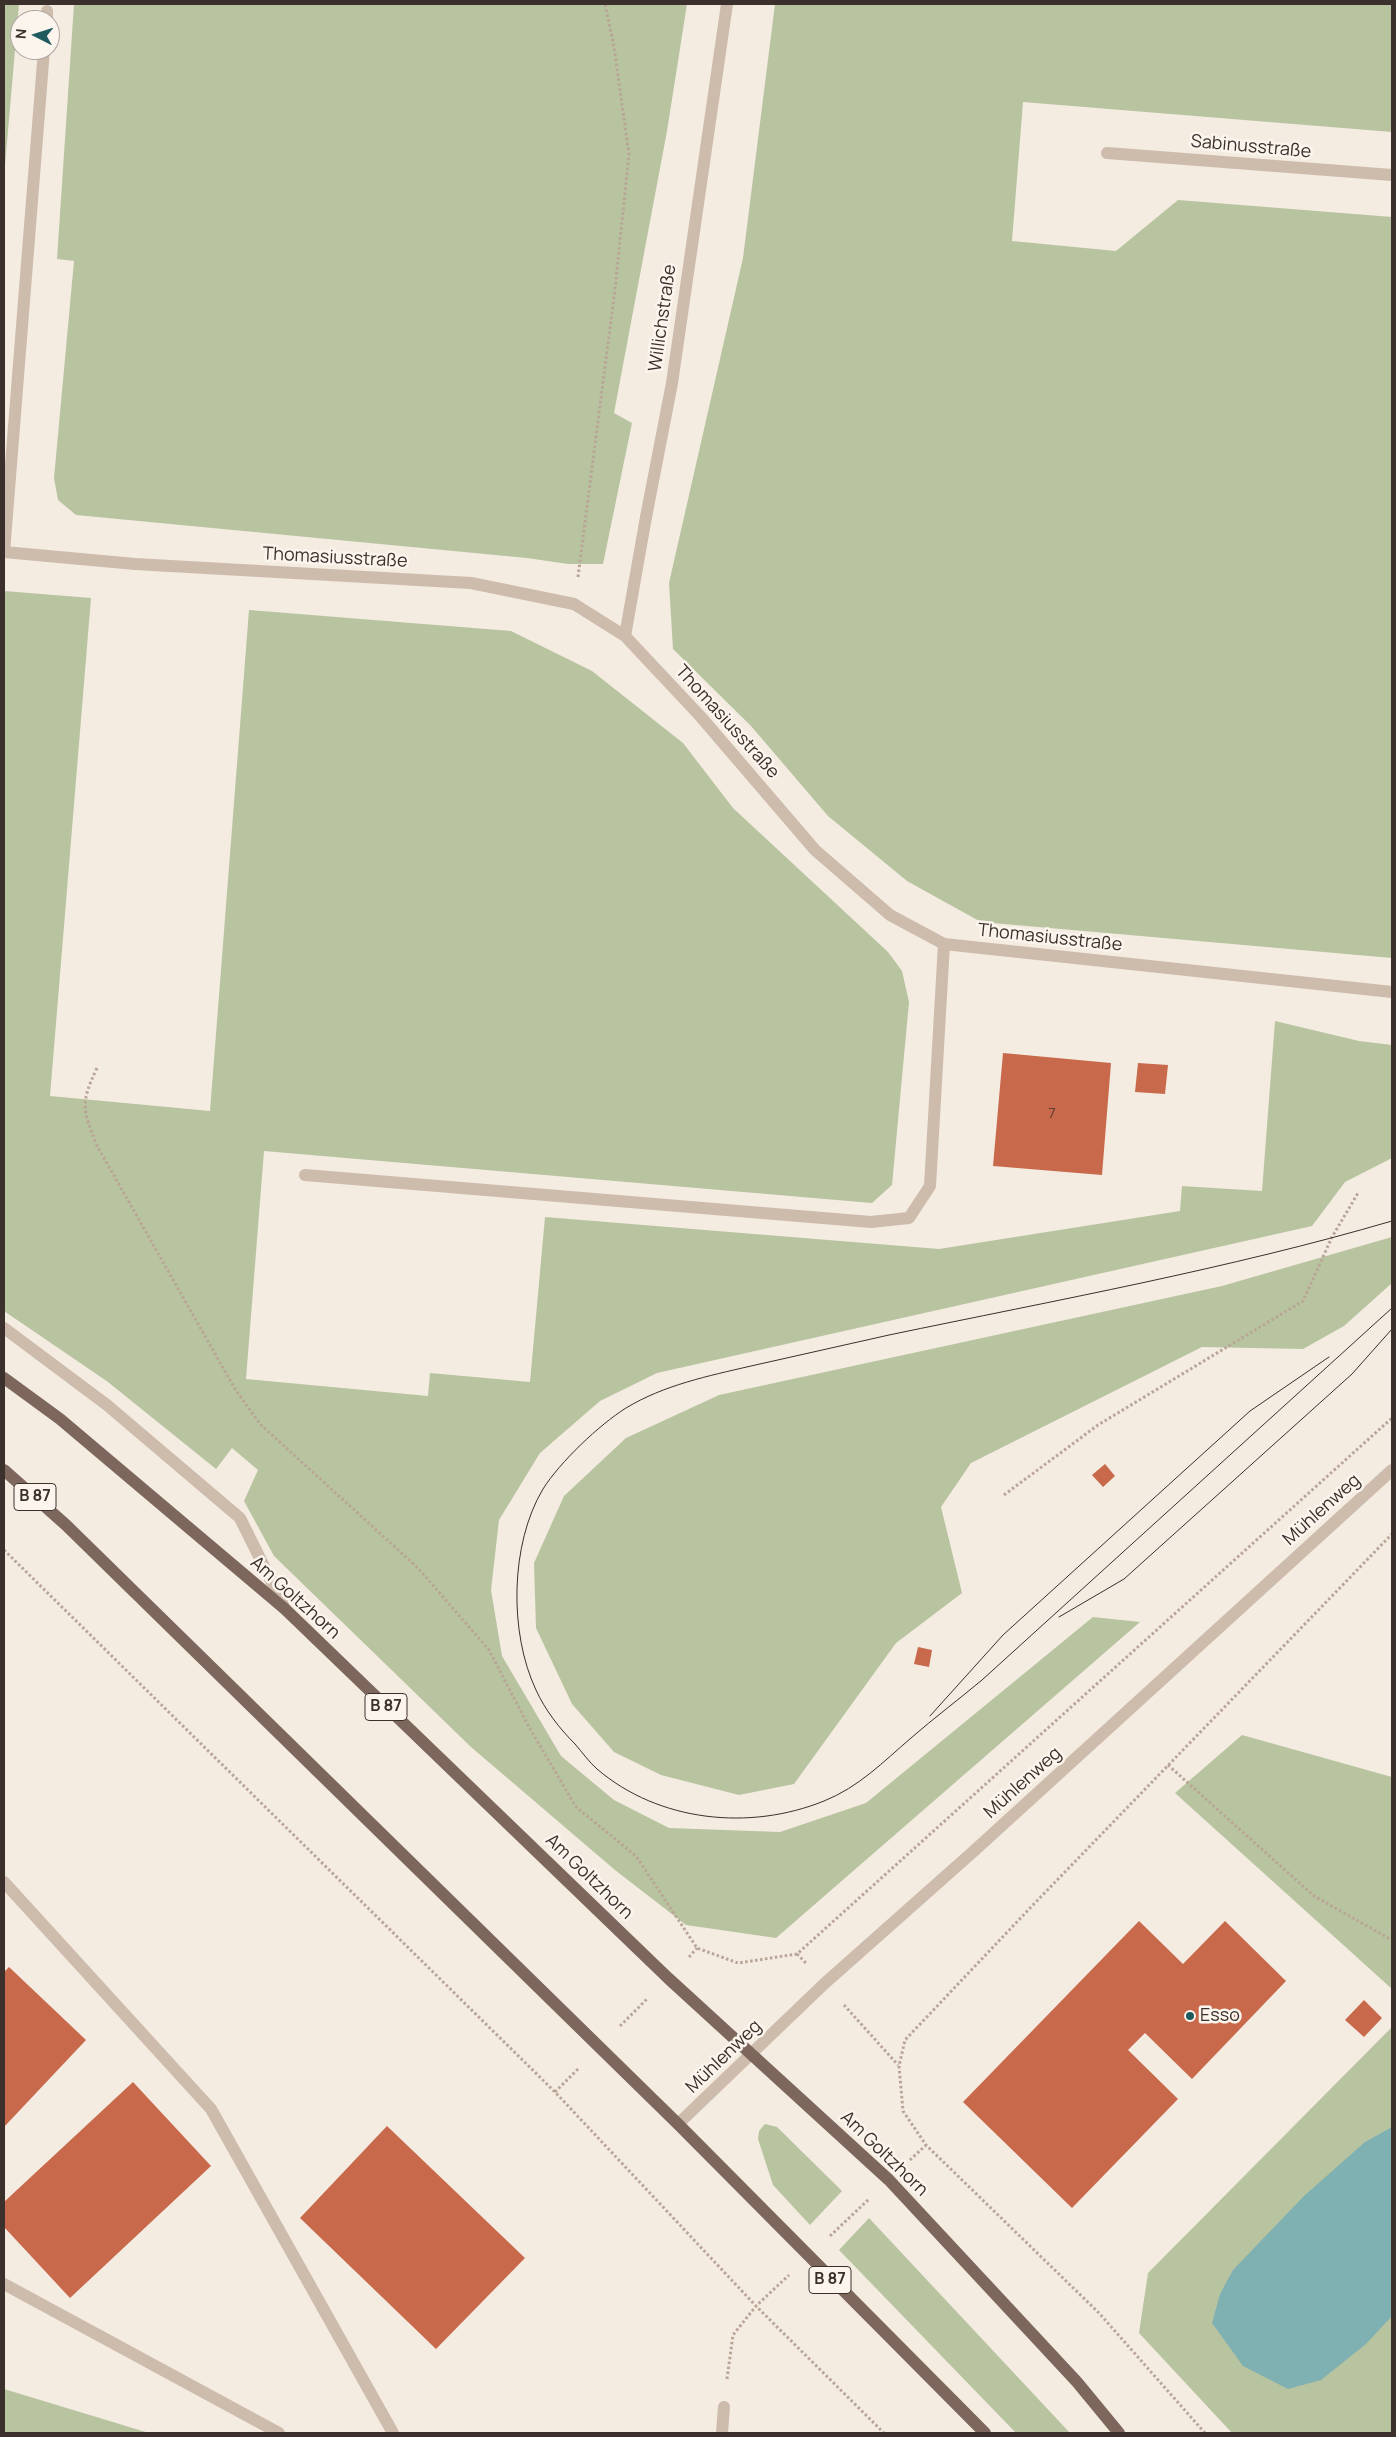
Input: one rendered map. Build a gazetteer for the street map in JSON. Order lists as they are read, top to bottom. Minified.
{"streets":{"main road":["B 87","Am Goltzhorn"],"street":["Sabinusstraße","Willichstraße","Thomasiusstraße","Mühlenweg"]},"crossings":[["Willichstraße","Thomasiusstraße"],["B 87","Mühlenweg"],["Mühlenweg","Am Goltzhorn"]],"places":["Esso"],"house_numbers":["7"],"north":"left"}
